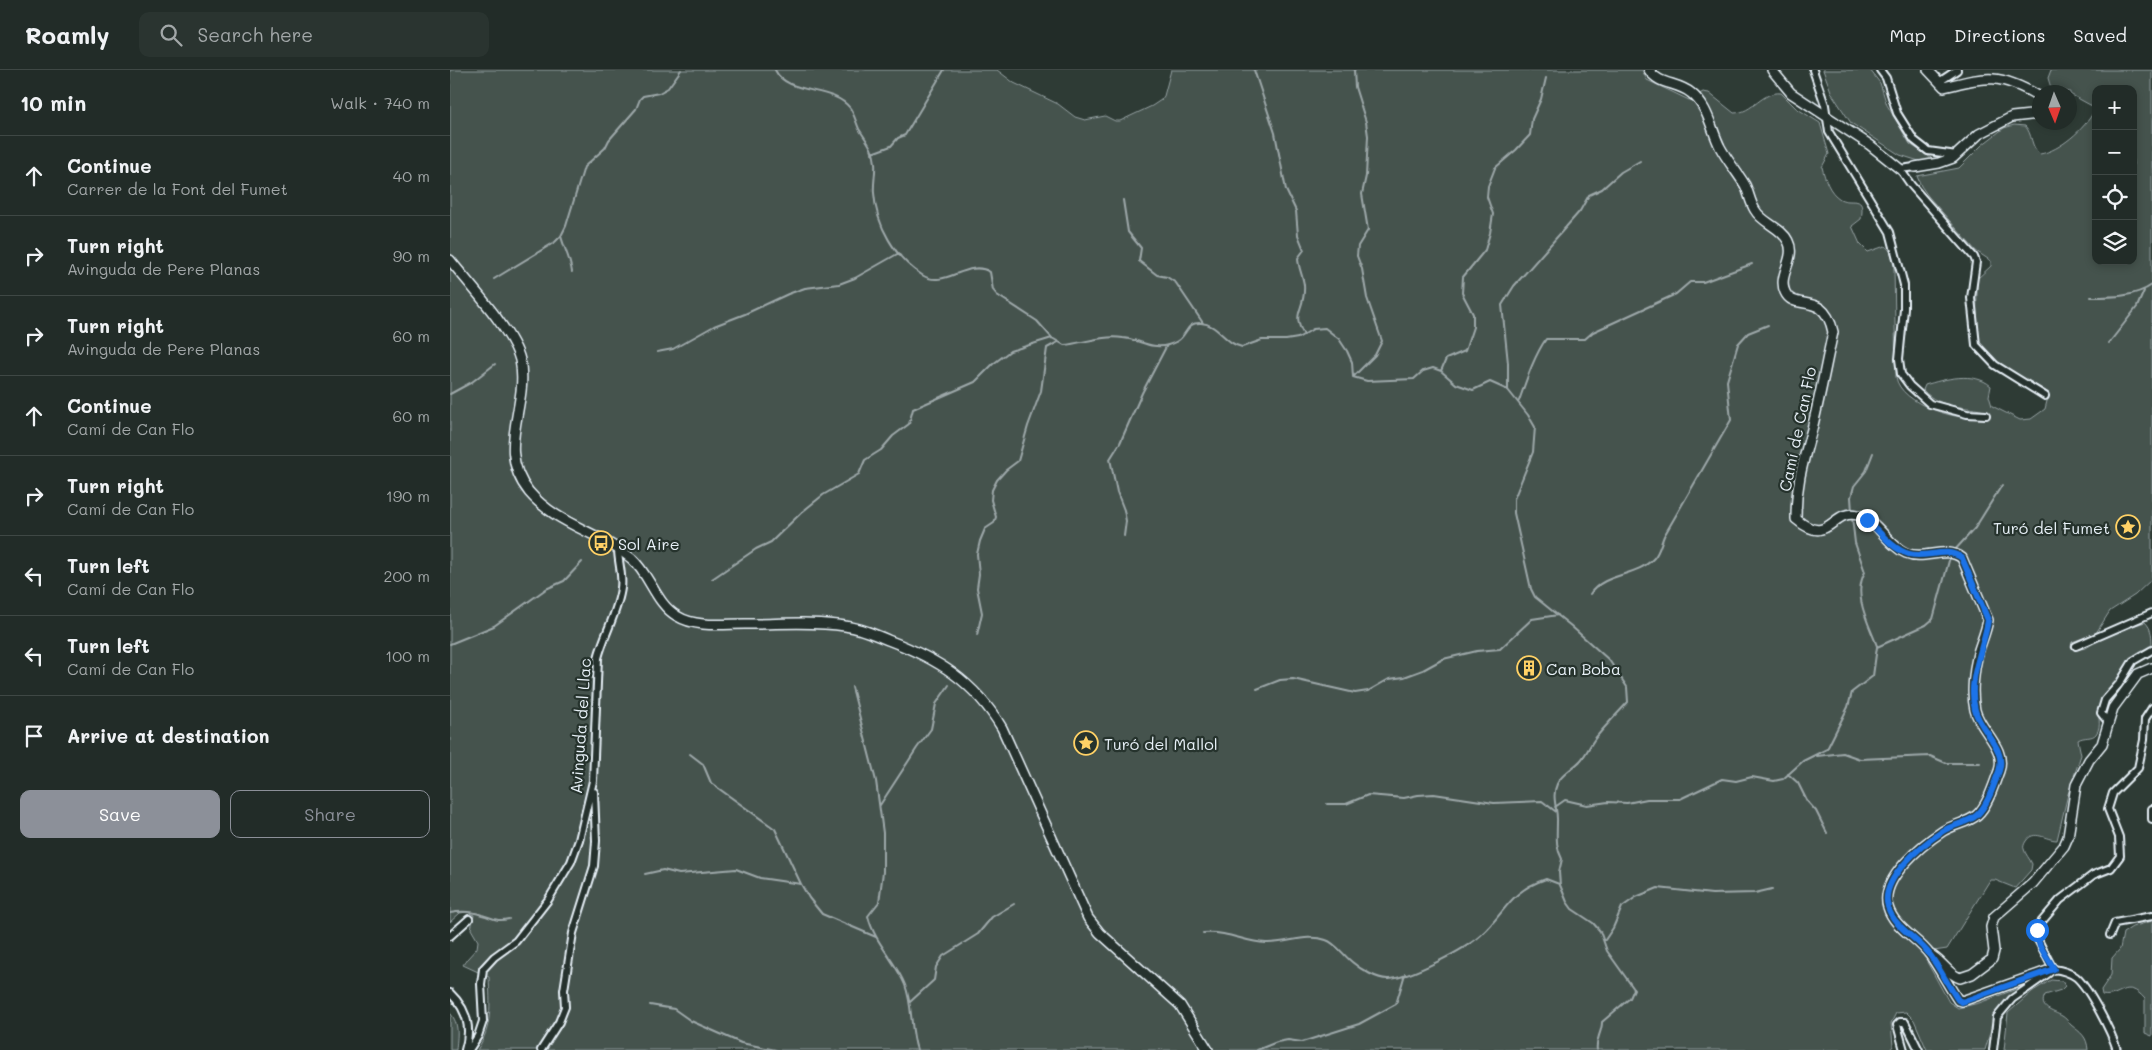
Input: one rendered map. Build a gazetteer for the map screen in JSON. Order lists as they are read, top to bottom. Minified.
{"streets":{"street":["Camí de Can Flo","Avinguda del Llac"]},"places":{"place":["Turó del Fumet","Turó del Mallol"],"bus stop":["Sol Aire"],"building":["Can Boba"]},"north":"bottom","page":{"header":"Roamly","search":"Search here","nav":["Map","Directions","Saved"],"heading":["10 min","Walk · 740 m"],"map_buttons":["+","−"],"list":[["Continue","Carrer de la Font del Fumet","40 m"],["Turn right","Avinguda de Pere Planas","90 m"],["Turn right","Avinguda de Pere Planas","60 m"],["Continue","Camí de Can Flo","60 m"],["Turn right","Camí de Can Flo","190 m"],["Turn left","Camí de Can Flo","200 m"],["Turn left","Camí de Can Flo","100 m"],"Arrive at destination"],"buttons":["Save","Share"]}}
